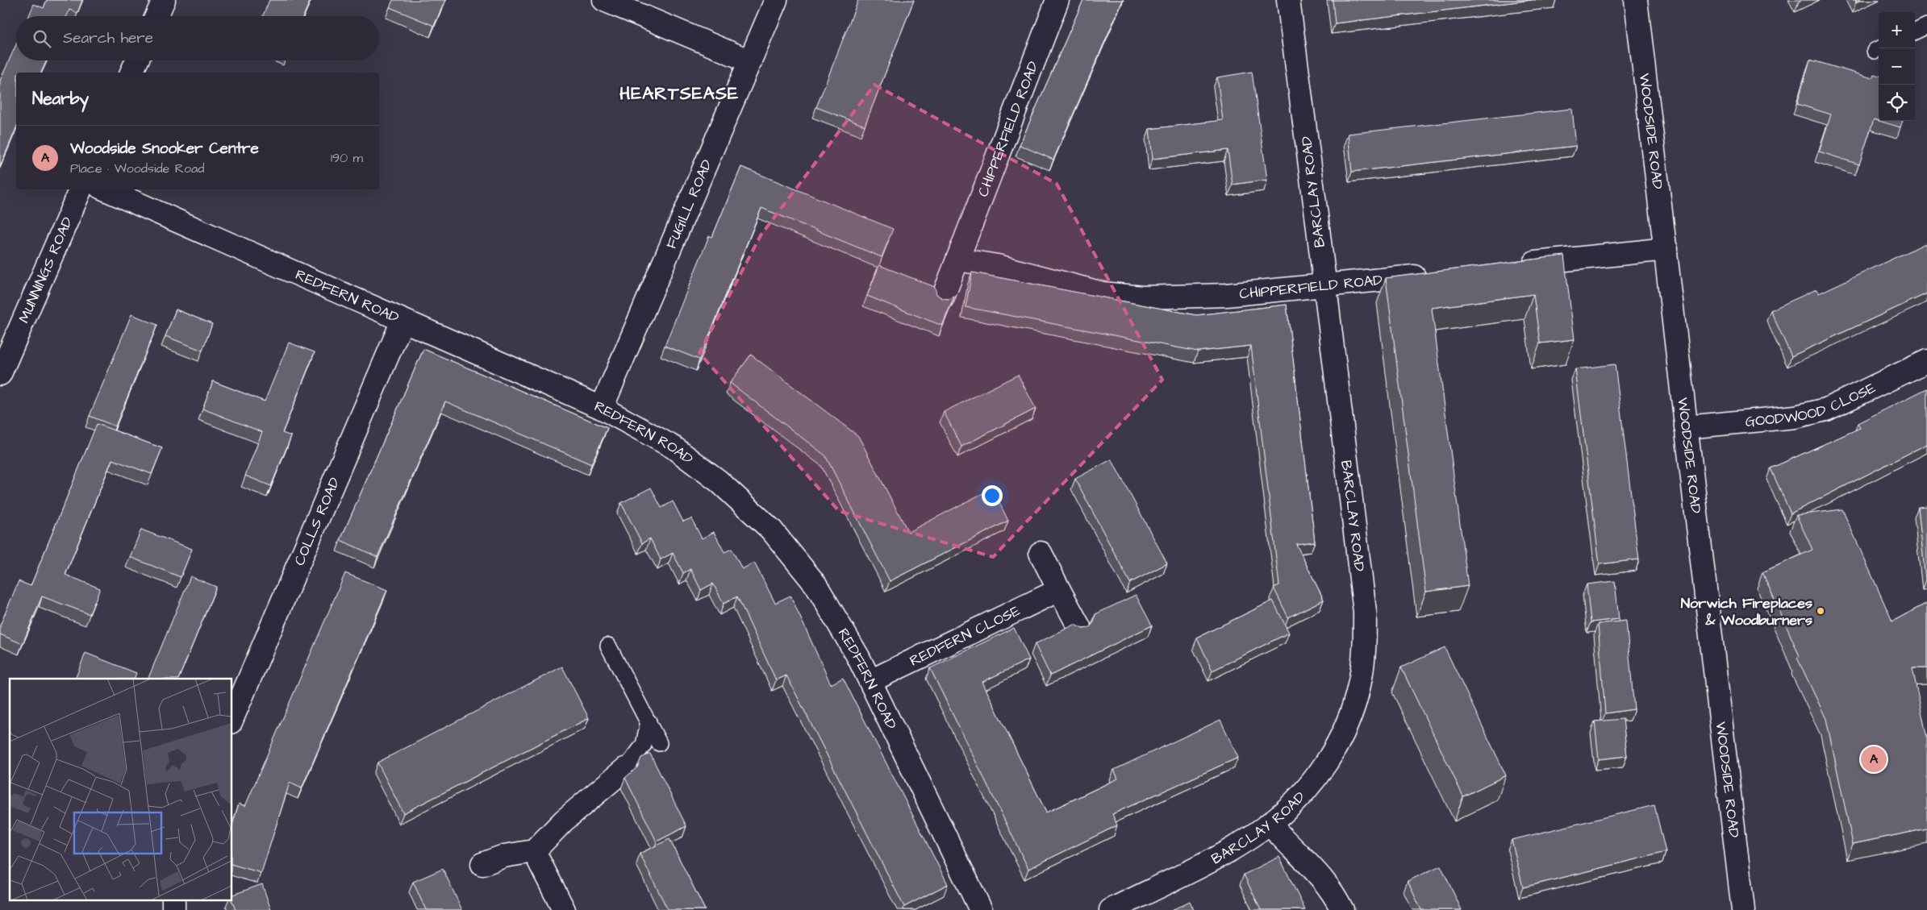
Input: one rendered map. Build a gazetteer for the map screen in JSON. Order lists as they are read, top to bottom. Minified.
{"streets":{"street":["CHIPPERFIELD ROAD","WOODSIDE ROAD","BARCLAY ROAD","FUGILL ROAD","MUNNINGS ROAD","REDFERN ROAD","GOODWOOD CLOSE","COLLS ROAD","REDFERN CLOSE"]},"crossings":[["CHIPPERFIELD ROAD","BARCLAY ROAD"],["WOODSIDE ROAD","GOODWOOD CLOSE"],["FUGILL ROAD","REDFERN ROAD"],["REDFERN ROAD","COLLS ROAD"],["REDFERN ROAD","REDFERN CLOSE"]],"districts":["HEARTSEASE"],"places":["Norwich Fireplaces & Woodburners"],"page":{"map_buttons":["+","−"],"search":"Search here","heading":"Nearby","list":[{"mark":"A","name":"Woodside Snooker Centre","note":"Place · Woodside Road","value":"190 m"}],"pins":"A"}}
